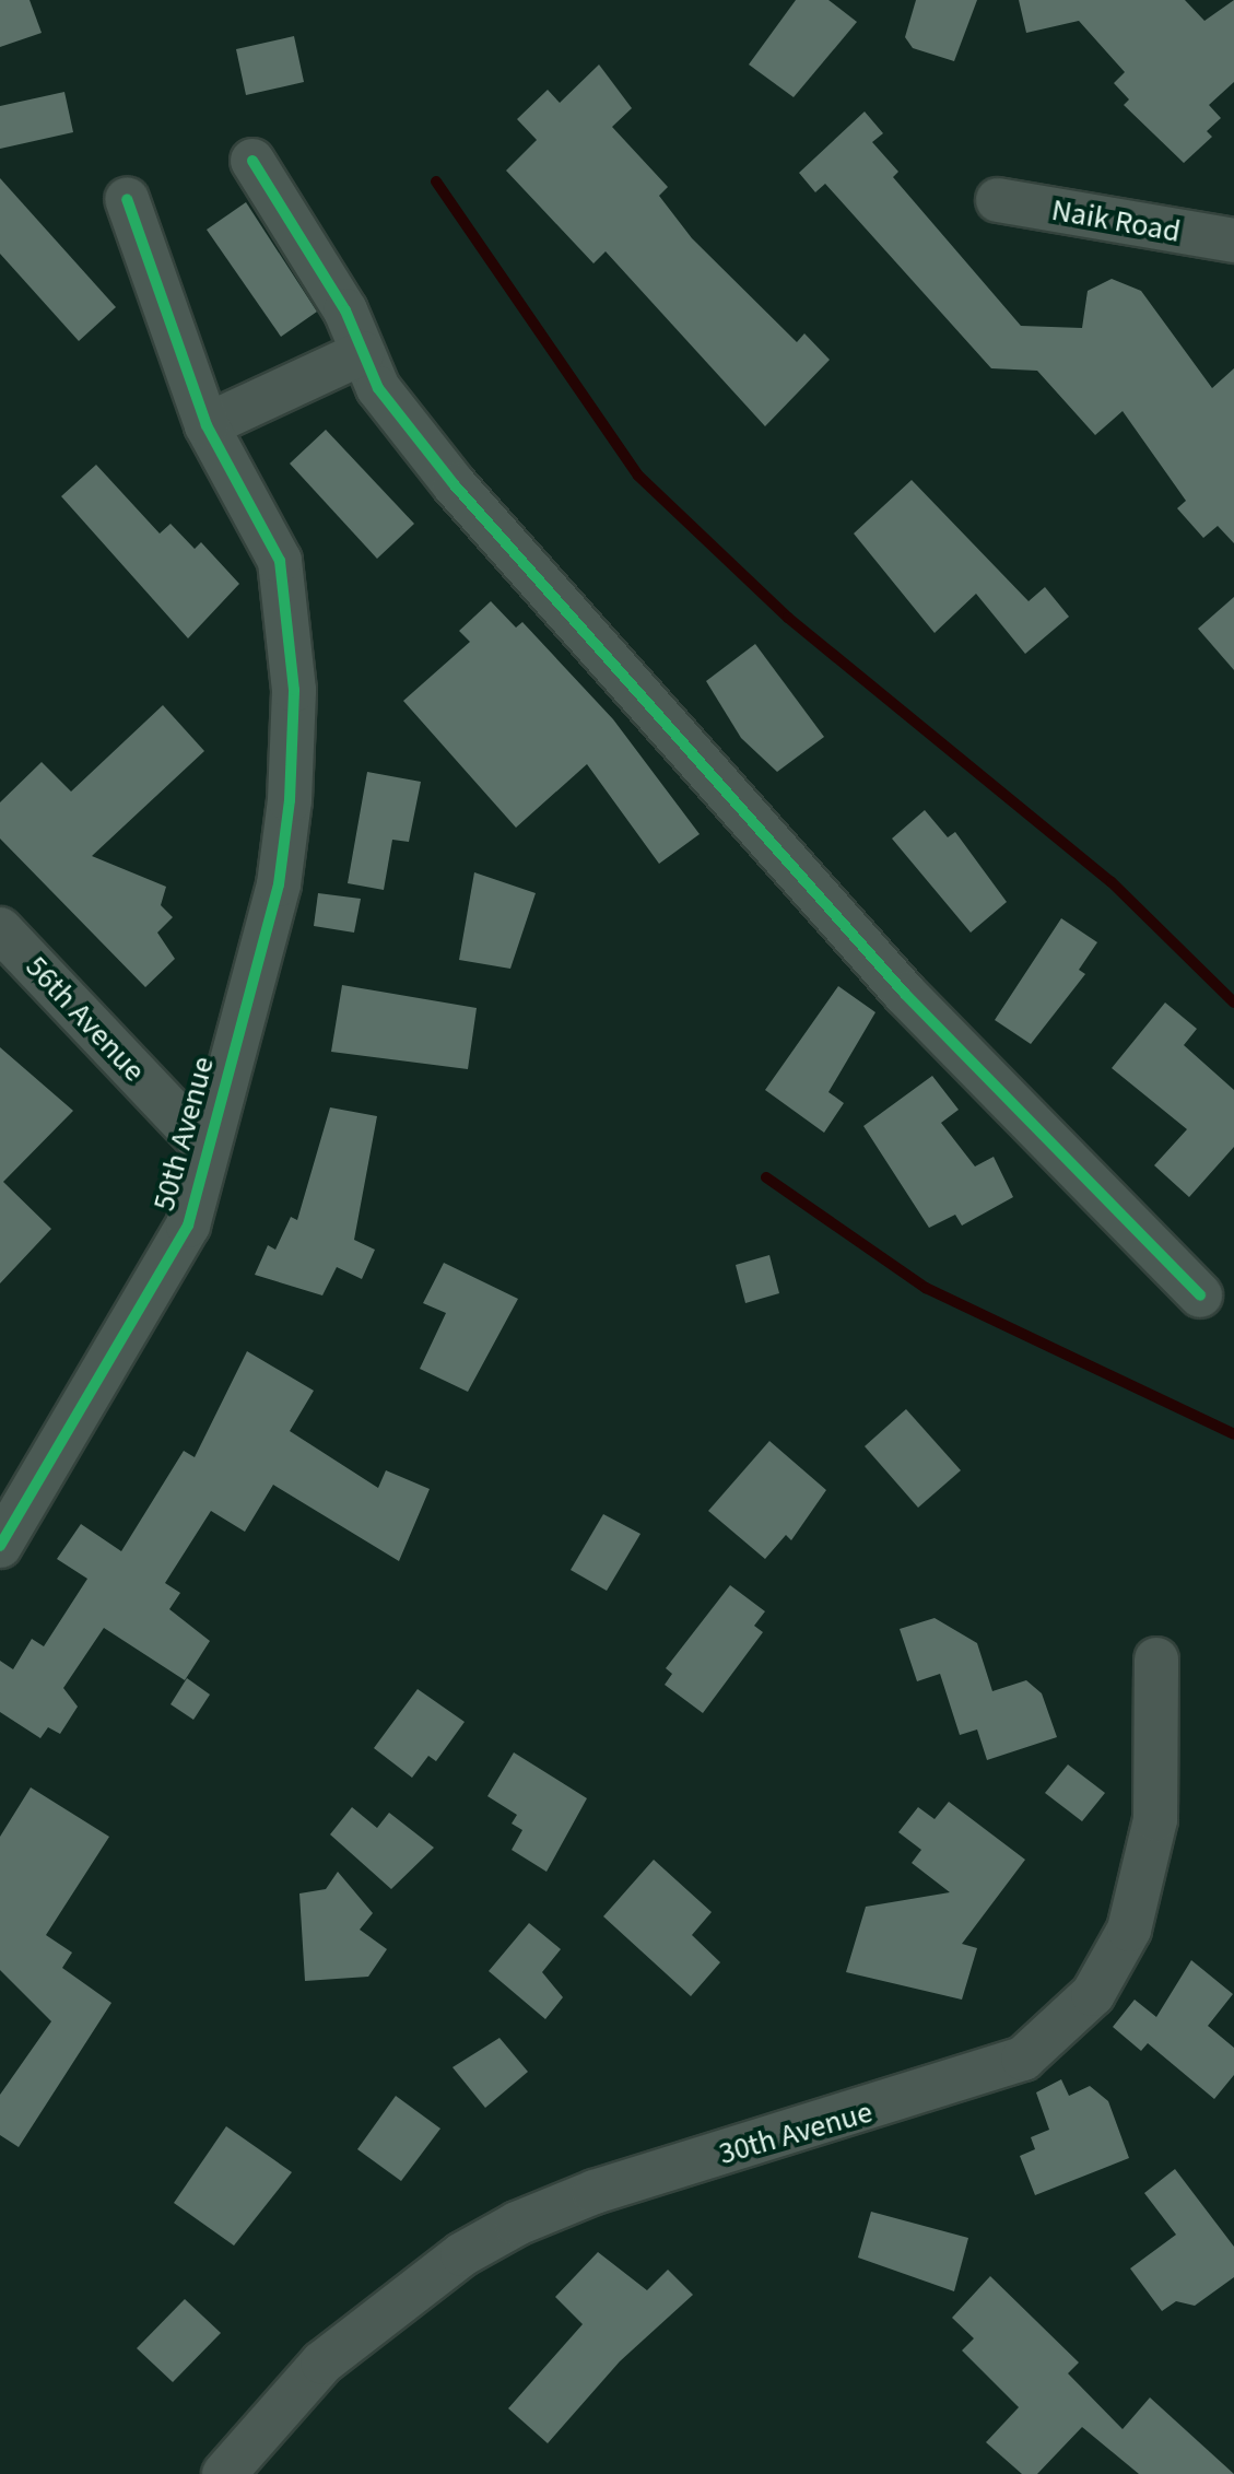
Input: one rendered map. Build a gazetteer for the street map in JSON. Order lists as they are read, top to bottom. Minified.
{"streets":{"street":["Naik Road","56th Avenue","50th Avenue","30th Avenue"]},"crossings":[["56th Avenue","50th Avenue"]]}
